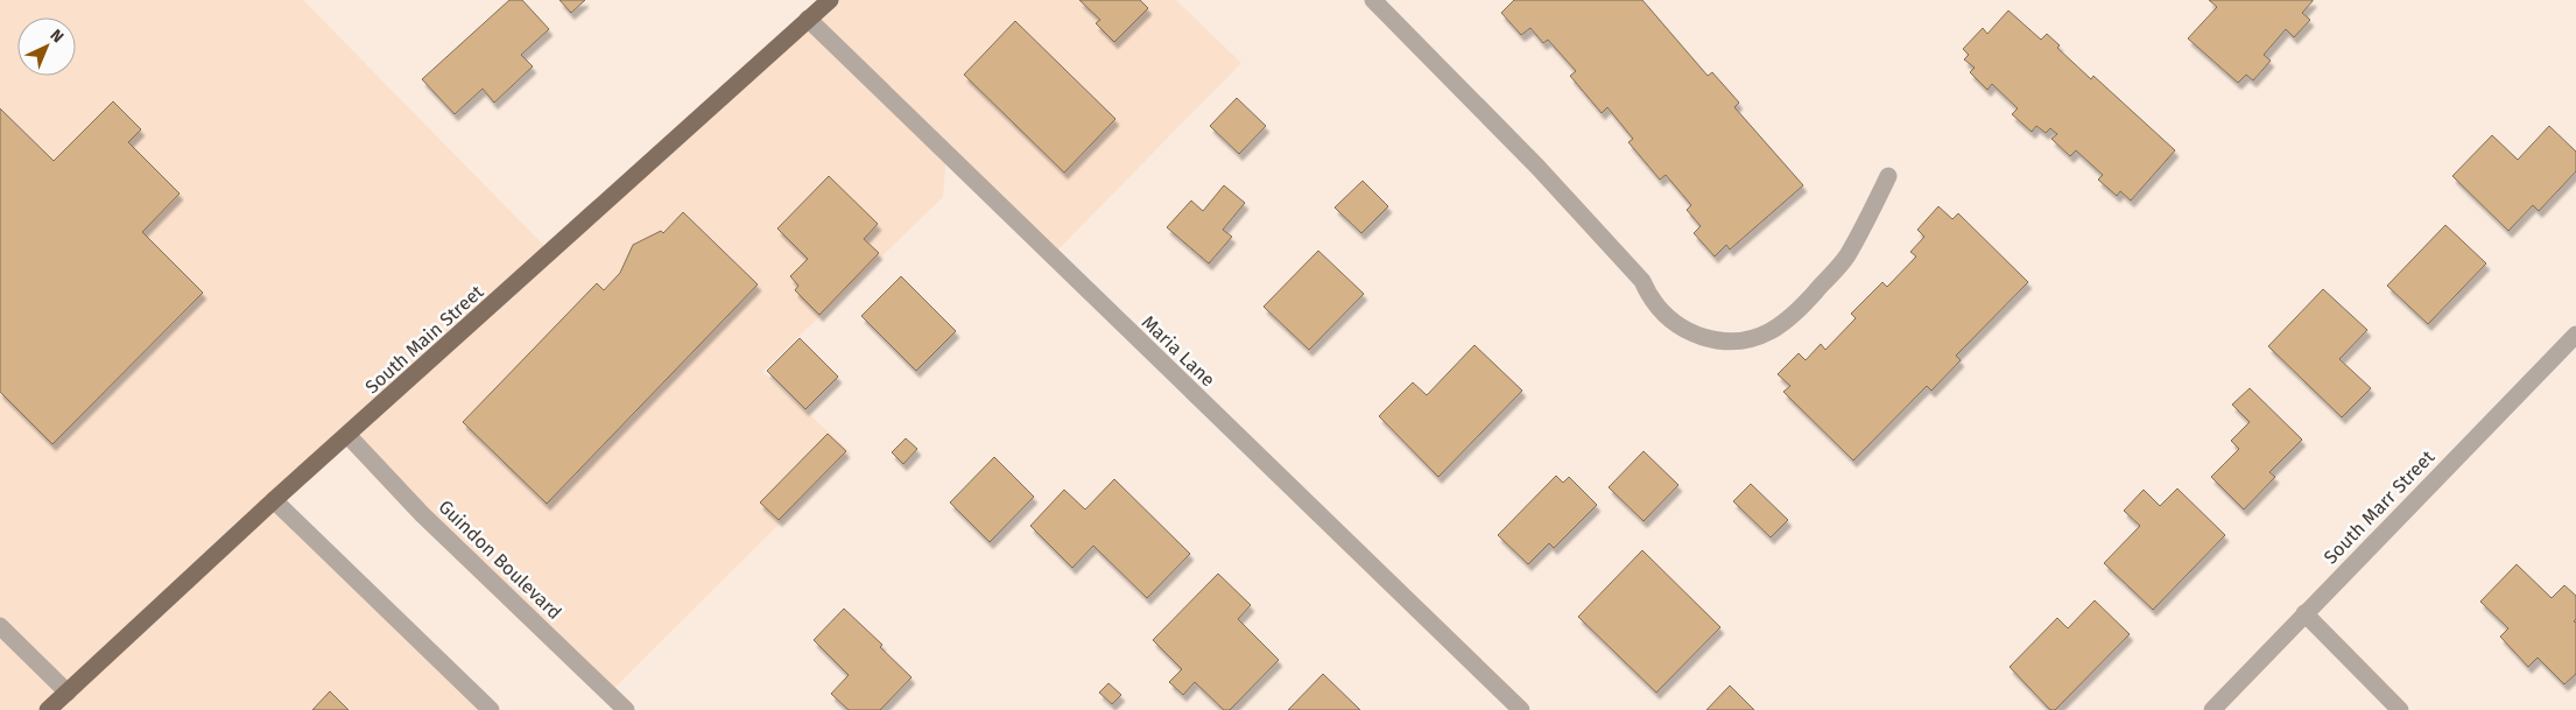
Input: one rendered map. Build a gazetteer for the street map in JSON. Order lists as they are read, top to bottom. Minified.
{"streets":{"main road":["South Main Street"],"street":["Maria Lane","South Marr Street","Guindon Boulevard"]},"crossings":[["South Main Street","Maria Lane"],["South Main Street","Guindon Boulevard"]],"north":"top right"}
